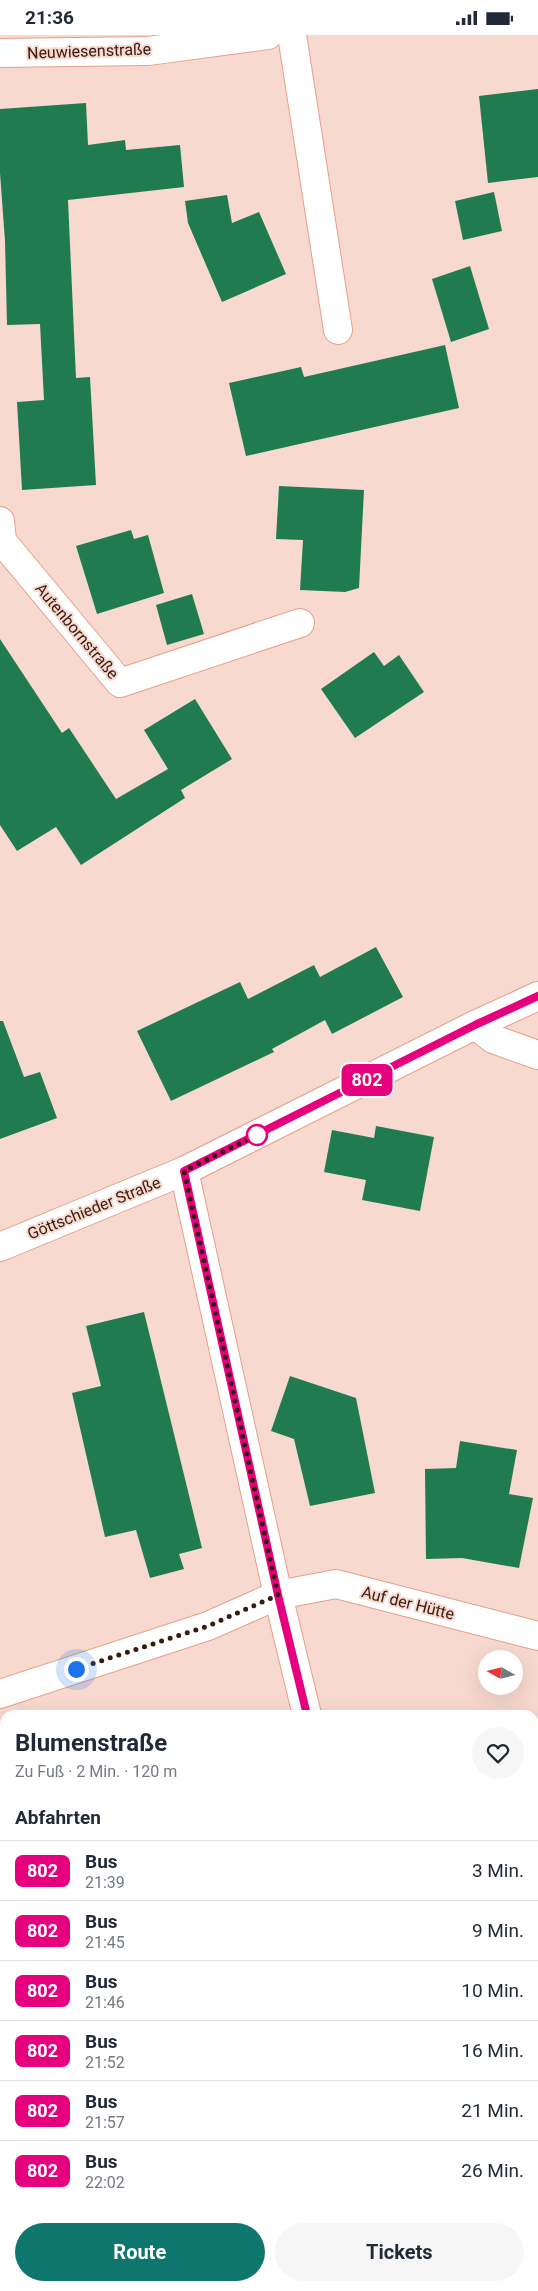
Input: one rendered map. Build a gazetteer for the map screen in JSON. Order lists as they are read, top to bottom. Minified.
{"streets":{"street":["Neuwiesenstraße","Autenbornstraße","Göttschieder Straße","Auf der Hütte"]},"lines":["bus line 802"],"north":"left","page":{"status":"21:36","on_map":"802","heading":[["Blumenstraße","Zu Fuß · 2 Min. · 120 m"],"Abfahrten"],"list":[{"mark":"802","name":"Bus","note":"21:39","value":"3 Min."},{"mark":"802","name":"Bus","note":"21:45","value":"9 Min."},{"mark":"802","name":"Bus","note":"21:46","value":"10 Min."},{"mark":"802","name":"Bus","note":"21:52","value":"16 Min."},{"mark":"802","name":"Bus","note":"21:57","value":"21 Min."},{"mark":"802","name":"Bus","note":"22:02","value":"26 Min."}],"buttons":["Route","Tickets"]}}
